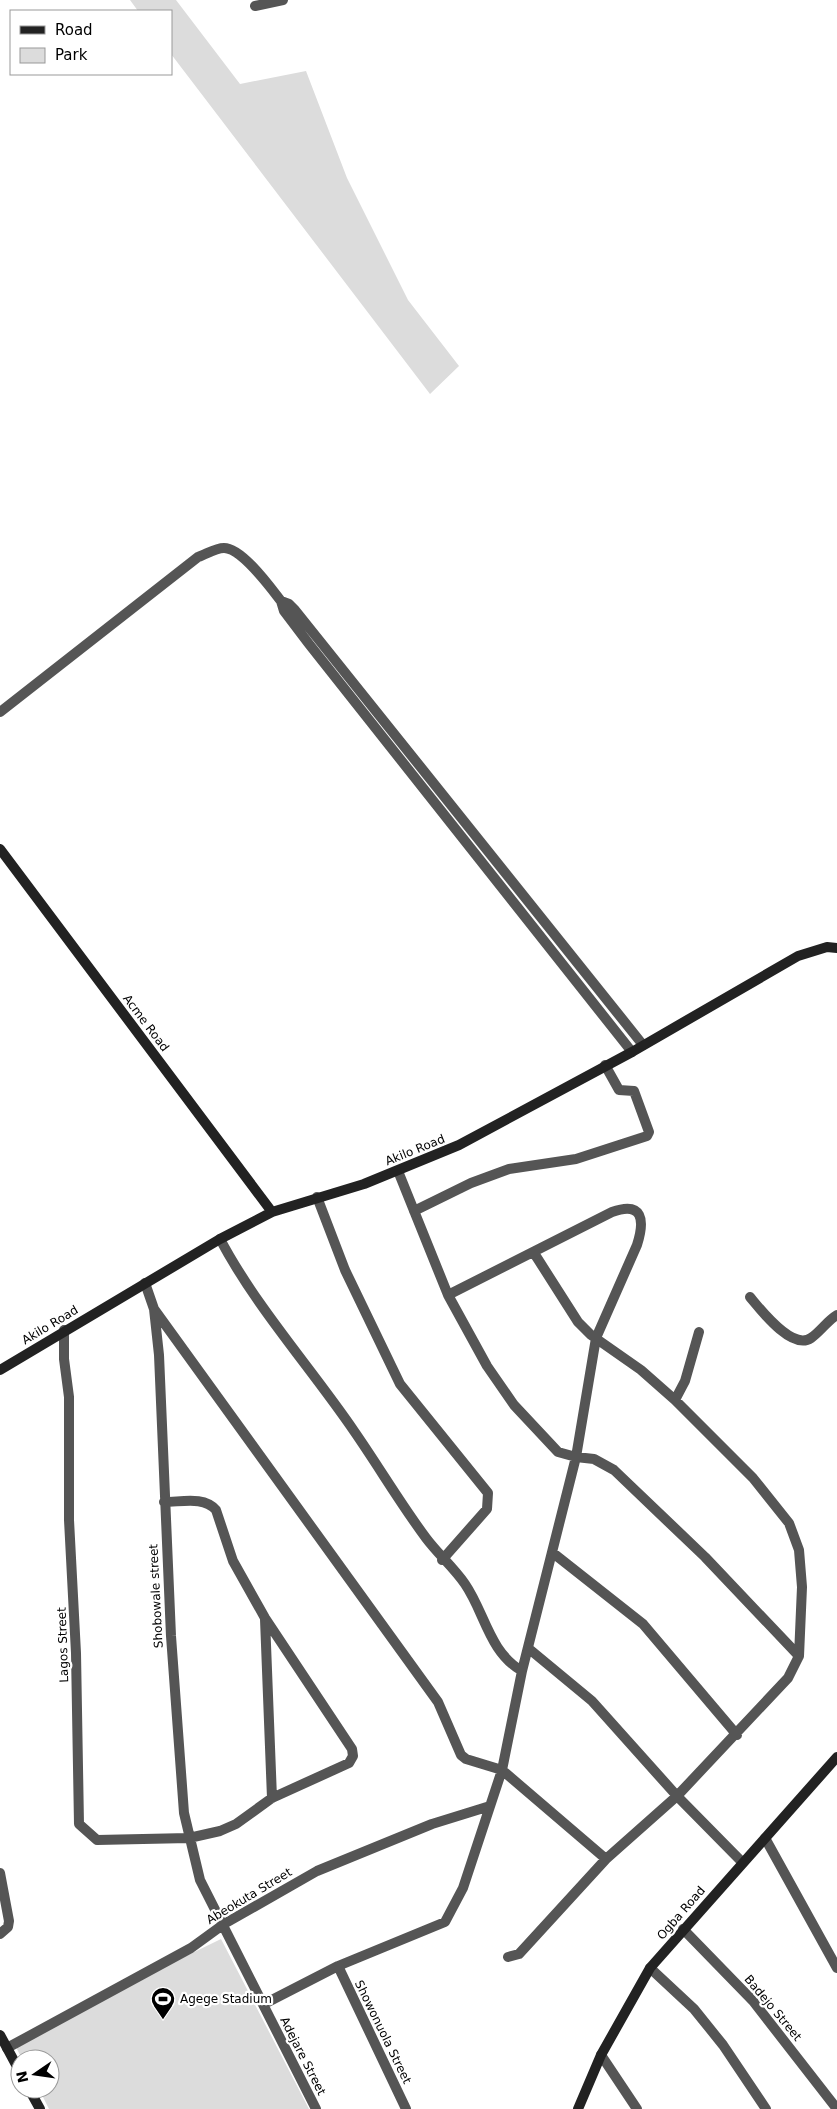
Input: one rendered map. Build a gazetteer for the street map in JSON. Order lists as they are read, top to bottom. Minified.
{"streets":{"street":["Acme Road","Akilo Road","Shobowale street","Lagos Street","Abeokuta Street","Ogba Road","Badejo Street","Showonuola Street","Adejare Street"]},"crossings":[["Acme Road","Akilo Road"],["Akilo Road","Lagos Street"],["Shobowale street","Lagos Street"],["Shobowale street","Adejare Street"],["Abeokuta Street","Adejare Street"],["Ogba Road","Badejo Street"]],"places":{"sports":["Agege Stadium"]},"legend":["Road","Park"],"north":"left"}
